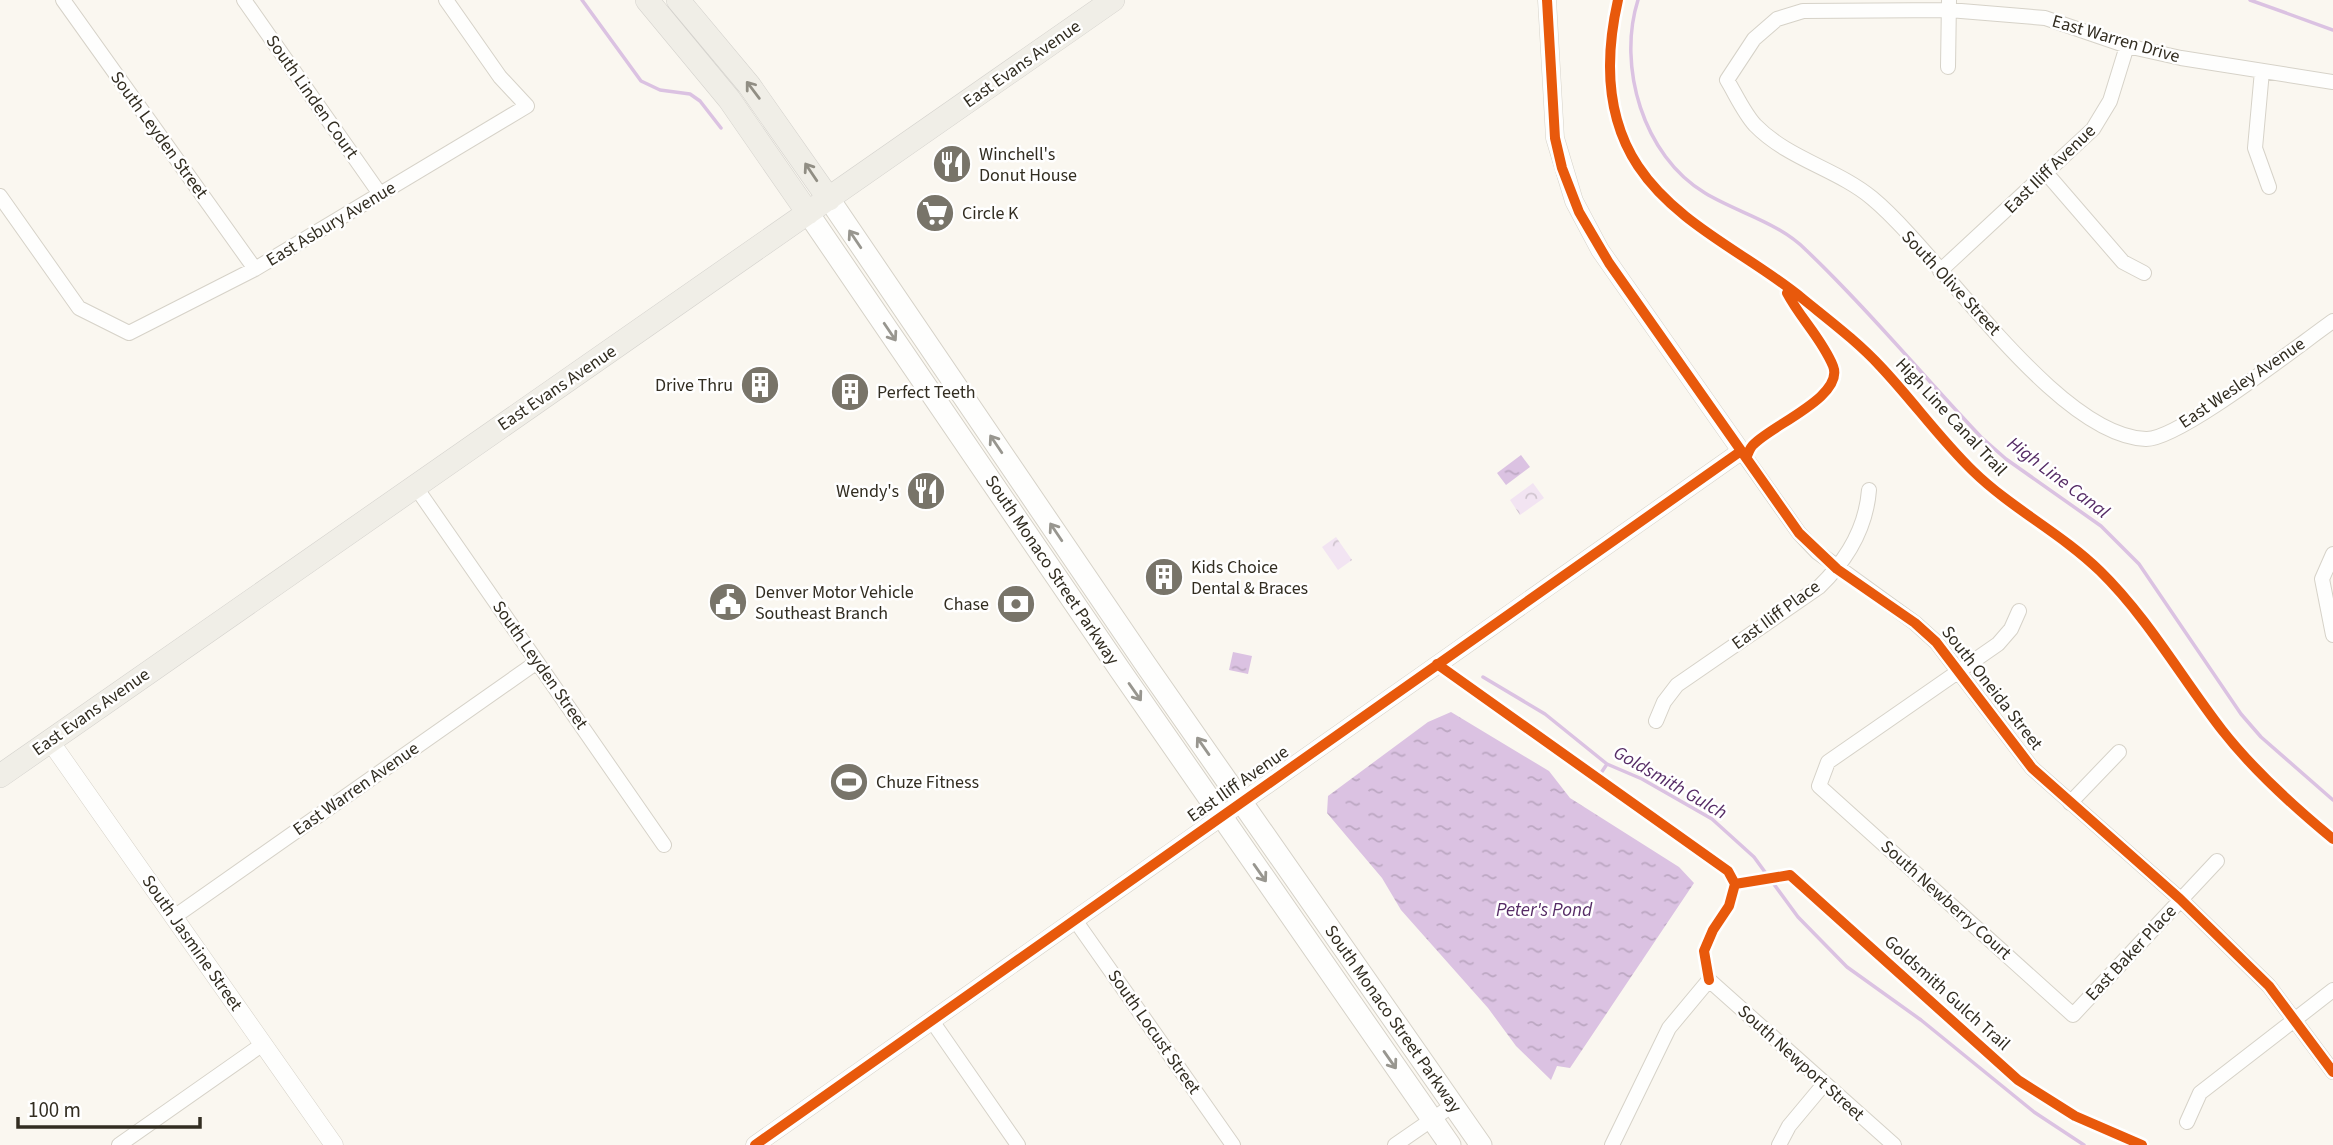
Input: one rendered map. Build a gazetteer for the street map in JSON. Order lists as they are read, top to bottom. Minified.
{"streets":{"main road":["East Evans Avenue","South Monaco Street Parkway"],"street":["East Warren Drive","South Linden Court","South Leyden Street","East Iliff Avenue","East Asbury Avenue","South Olive Street","East Wesley Avenue","East Iliff Place","South Oneida Street","East Warren Avenue","South Newberry Court","South Jasmine Street","East Baker Place","South Locust Street","South Newport Street"],"cycle path":["High Line Canal Trail","Goldsmith Gulch Trail"]},"crossings":[["East Warren Drive","East Iliff Avenue"],["East Warren Drive","South Olive Street"],["East Evans Avenue","South Leyden Street"],["East Evans Avenue","South Monaco Street Parkway"],["East Evans Avenue","South Jasmine Street"],["South Linden Court","East Asbury Avenue"],["South Leyden Street","East Asbury Avenue"],["South Leyden Street","East Warren Avenue"],["East Iliff Avenue","South Olive Street"],["East Iliff Avenue","South Monaco Street Parkway"],["East Iliff Avenue","South Oneida Street"],["East Iliff Avenue","South Locust Street"],["South Olive Street","East Wesley Avenue"],["East Iliff Place","South Oneida Street"],["South Oneida Street","South Newberry Court"],["South Oneida Street","East Baker Place"],["East Warren Avenue","South Jasmine Street"],["South Newberry Court","East Baker Place"]],"water":["High Line Canal","Goldsmith Gulch","Peter's Pond"],"places":{"restaurant":["Winchell's Donut House","Wendy's"],"supermarket":["Circle K"],"building":["Drive Thru","Perfect Teeth","Kids Choice Dental & Braces"],"public building":["Denver Motor Vehicle Southeast Branch"],"bank":["Chase"],"sports":["Chuze Fitness"]},"scale_bar":"100 m"}
